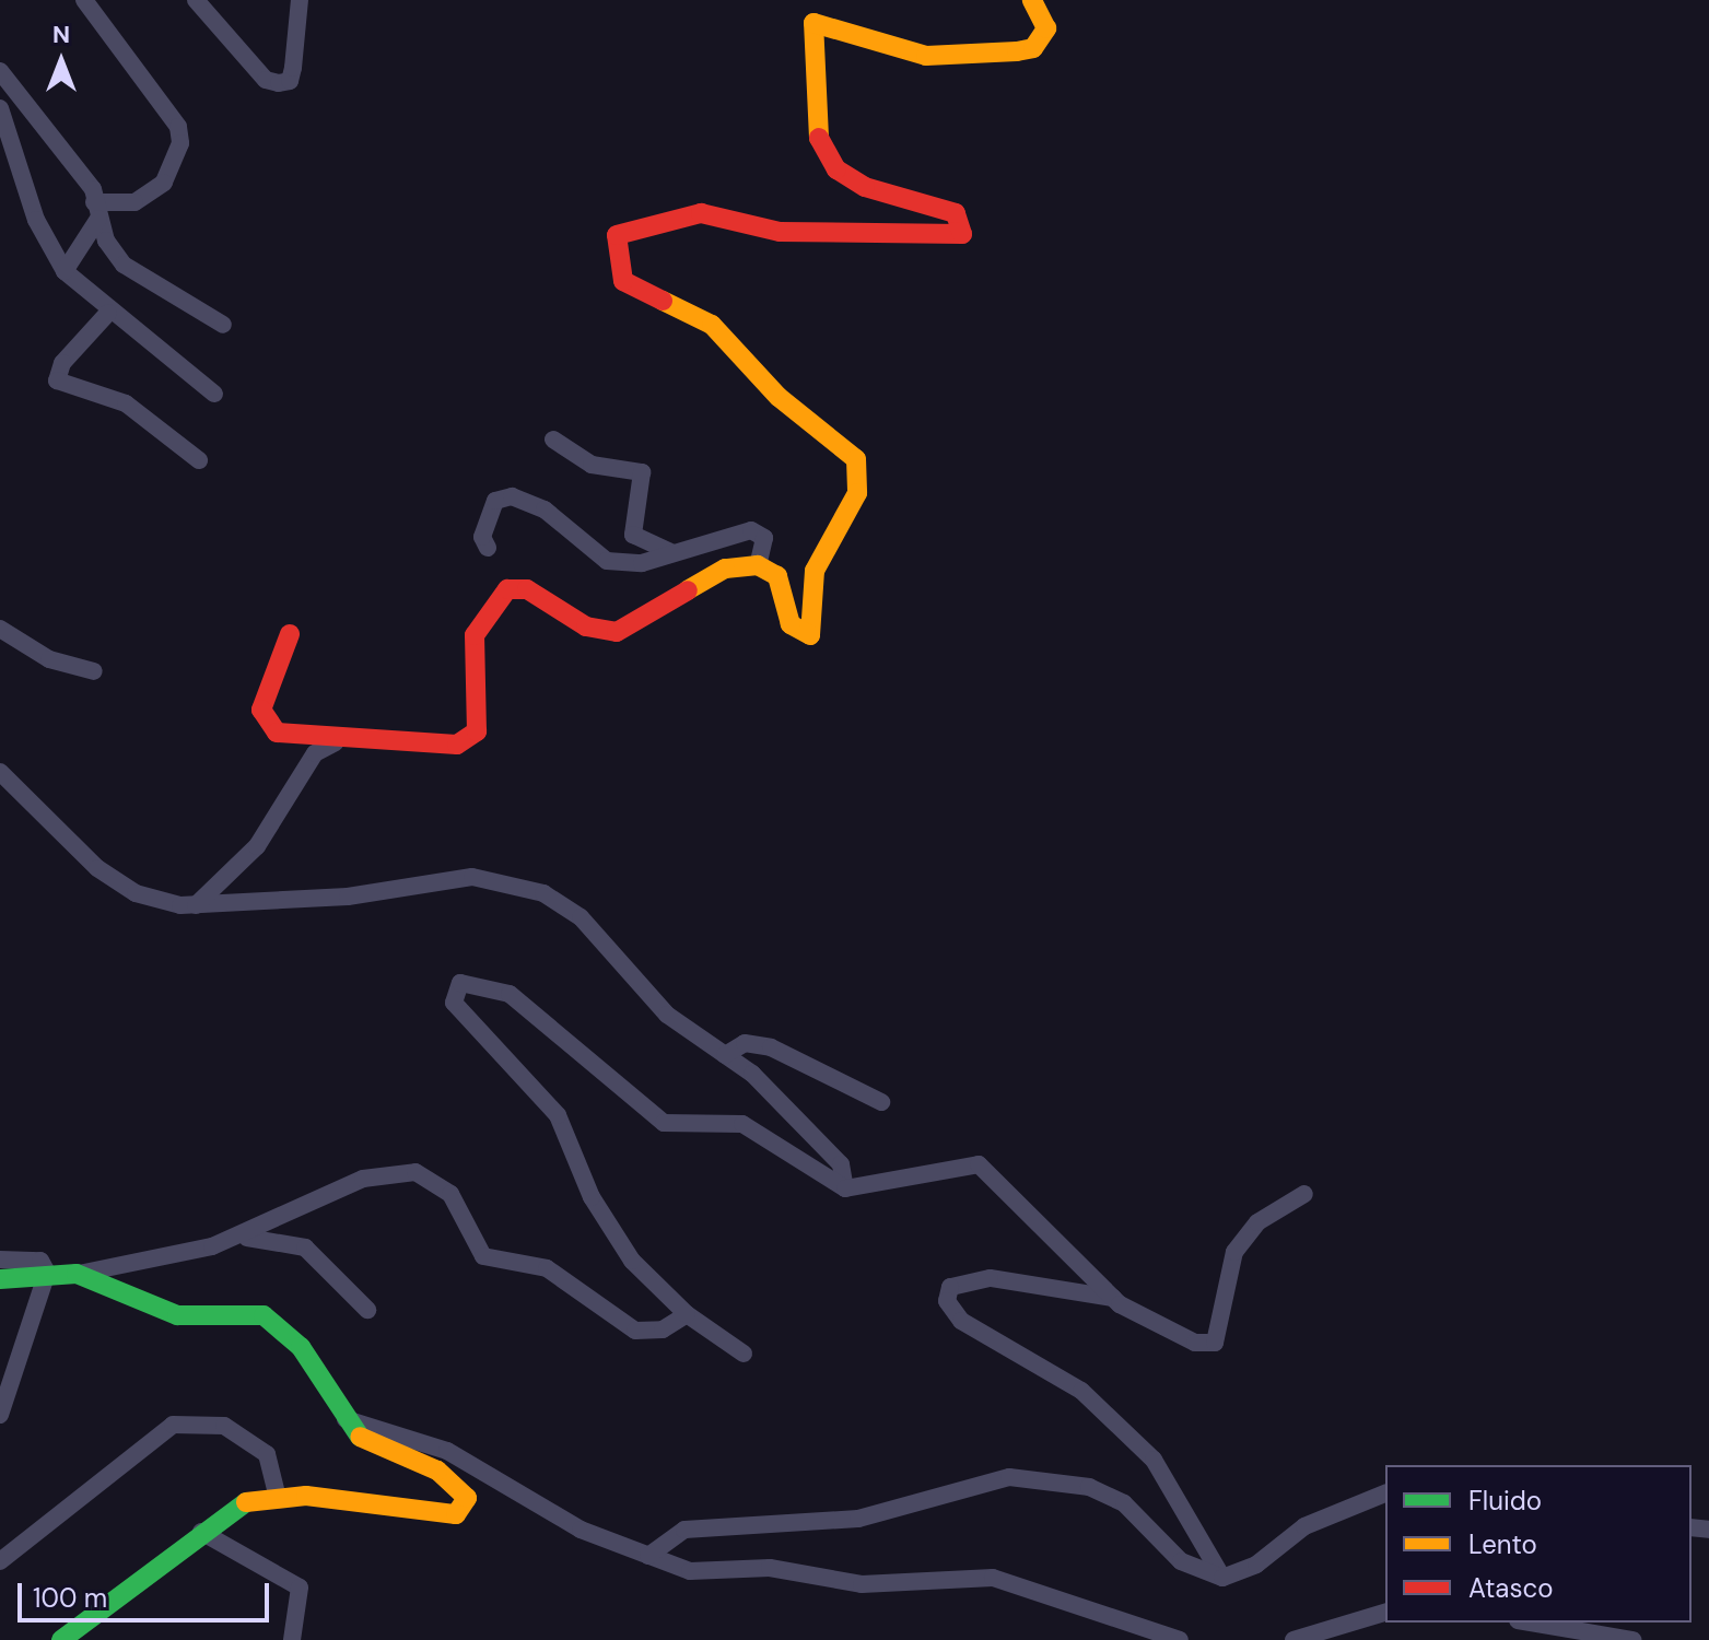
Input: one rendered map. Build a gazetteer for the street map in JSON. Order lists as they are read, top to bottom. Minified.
{"legend":["Fluido","Lento","Atasco"],"scale_bar":"100 m","north":"top"}
